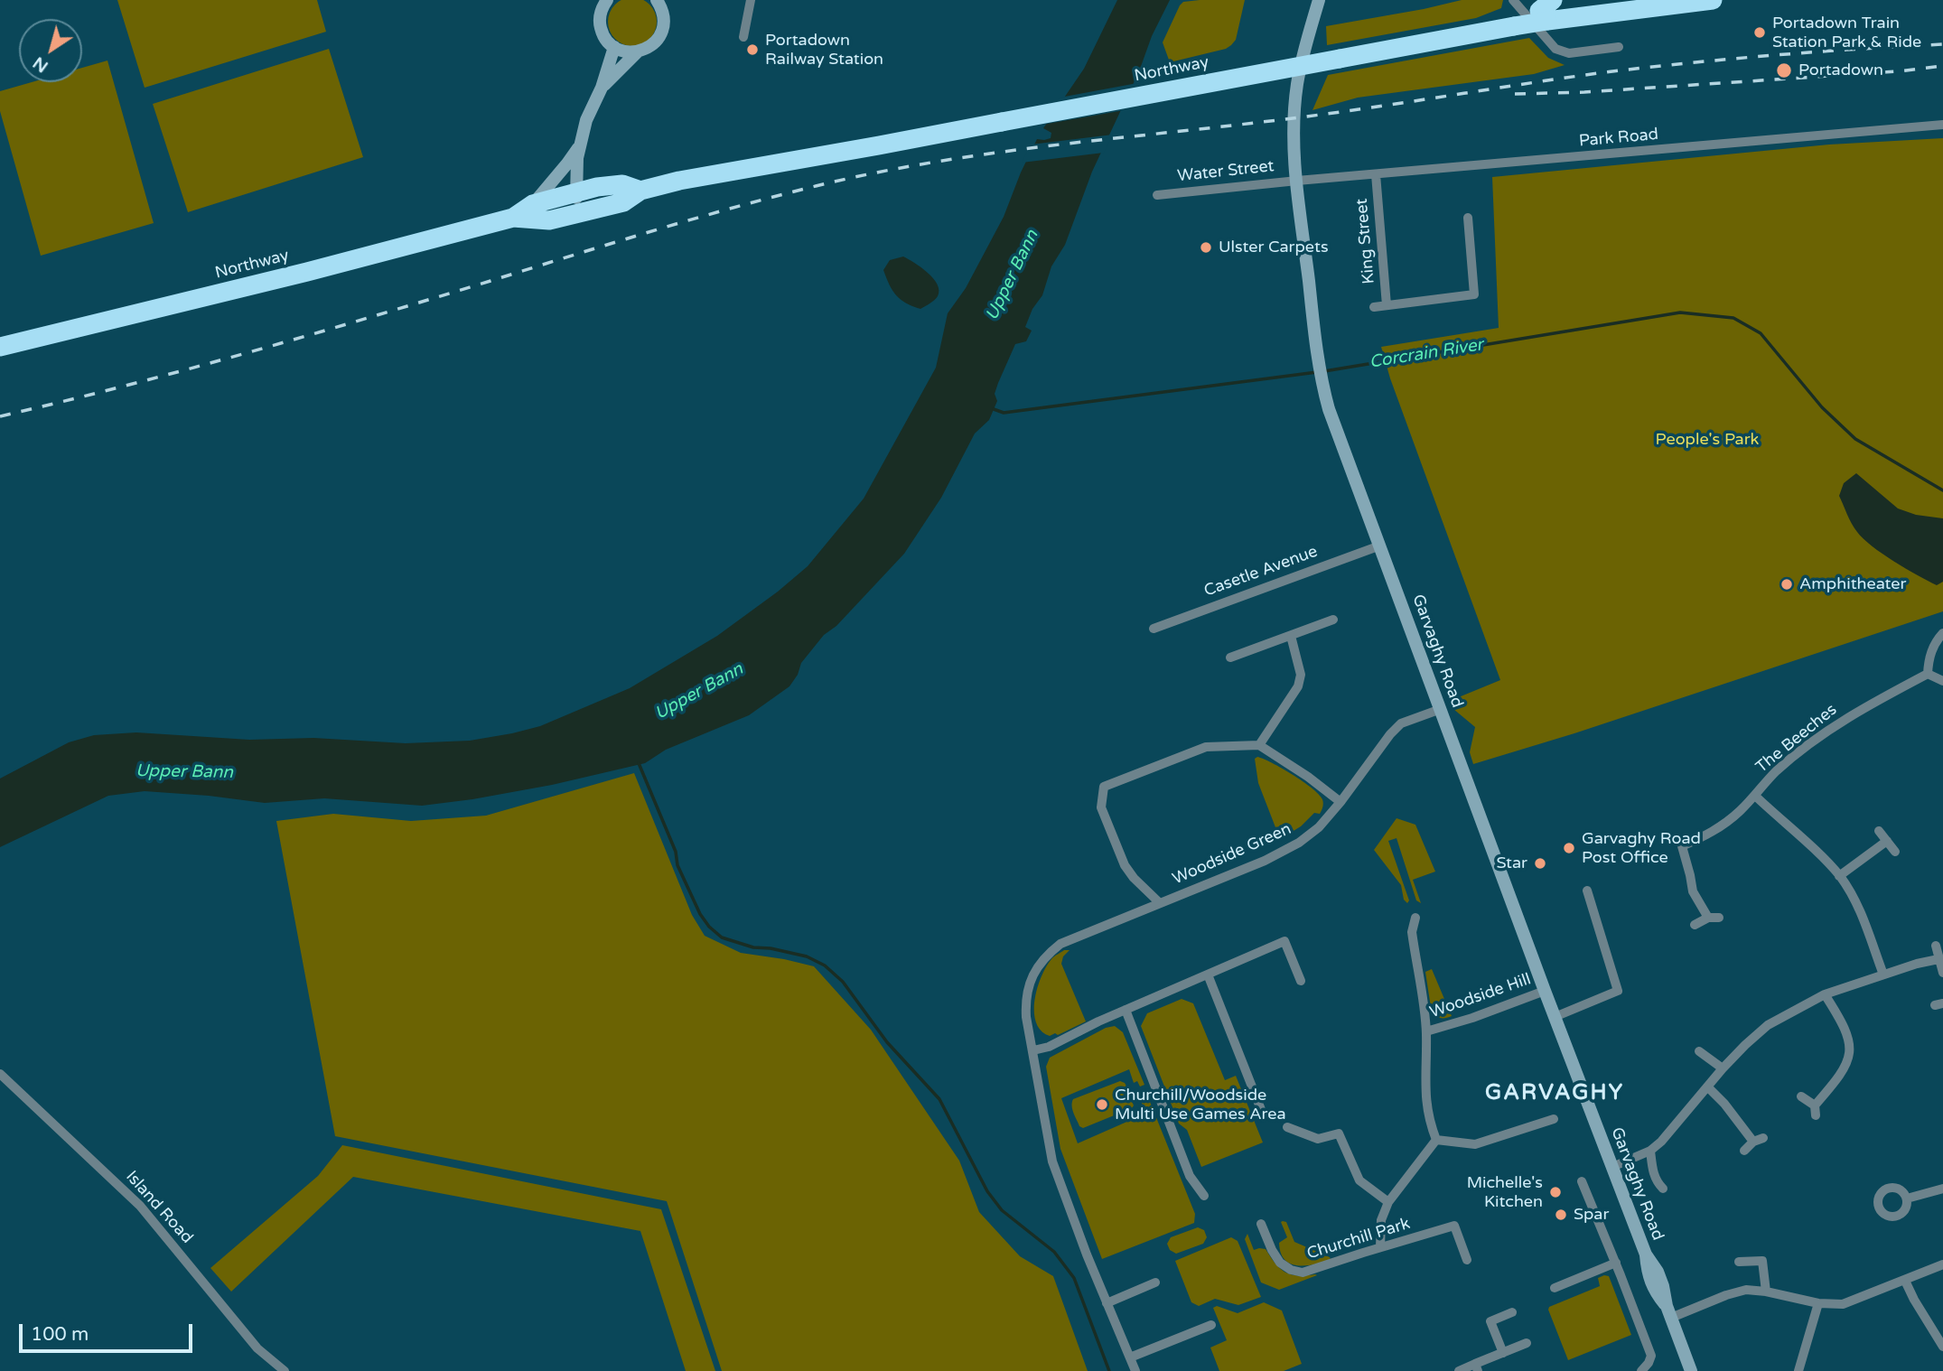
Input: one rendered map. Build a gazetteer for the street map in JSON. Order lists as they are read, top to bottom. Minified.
{"streets":{"highway":["Northway"],"main road":["Garvaghy Road"],"street":["Park Road","Water Street","King Street","Casetle Avenue","The Beeches","Woodside Green","Woodside Hill","Island Road","Churchill Park"]},"crossings":[["Park Road","Water Street"],["Park Road","King Street"],["Park Road","Garvaghy Road"],["Water Street","Garvaghy Road"],["Casetle Avenue","Garvaghy Road"],["Garvaghy Road","Woodside Green"],["Garvaghy Road","Woodside Hill"]],"districts":["GARVAGHY"],"water":["Upper Bann","Corcrain River"],"parks":["People's Park"],"places":["Portadown Train Station Park & Ride","Portadown Railway Station","Portadown","Ulster Carpets","Amphitheater","Garvaghy Road Post Office","Star","Churchill/Woodside Multi Use Games Area","Michelle's Kitchen","Spar"],"scale_bar":"100 m","north":"bottom left"}
